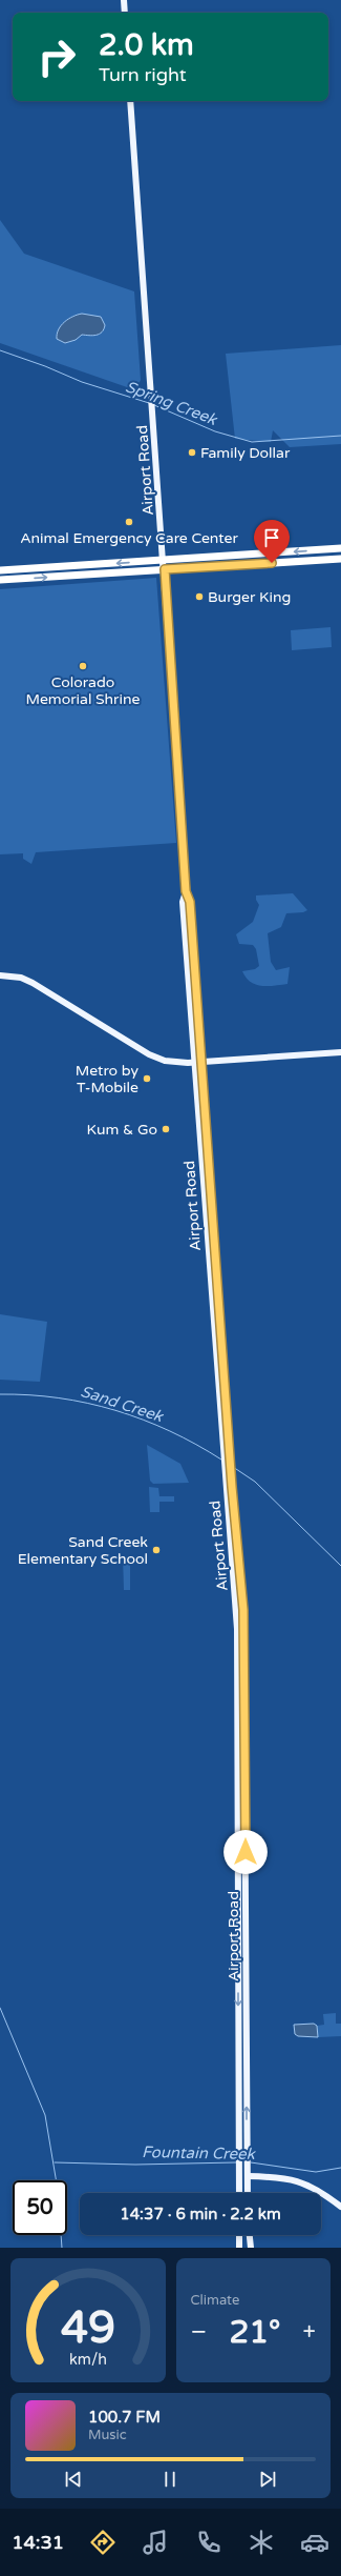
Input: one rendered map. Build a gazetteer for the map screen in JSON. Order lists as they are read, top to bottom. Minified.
{"streets":{"main road":["Airport Road"]},"water":["Spring Creek","Sand Creek","Fountain Creek"],"places":["Family Dollar","Animal Emergency Care Center","Burger King","Colorado Memorial Shrine","Metro by T-Mobile","Kum & Go","Sand Creek Elementary School"],"page":{"turn":["2.0 km","Turn right"],"limit":"50","trip":"14:37 · 6 min · 2.2 km","tile":"Climate","heat":["−","21°","+"],"song":["100.7 FM","Music"],"tabs":"14:31","gauge":["49","km/h"]}}
